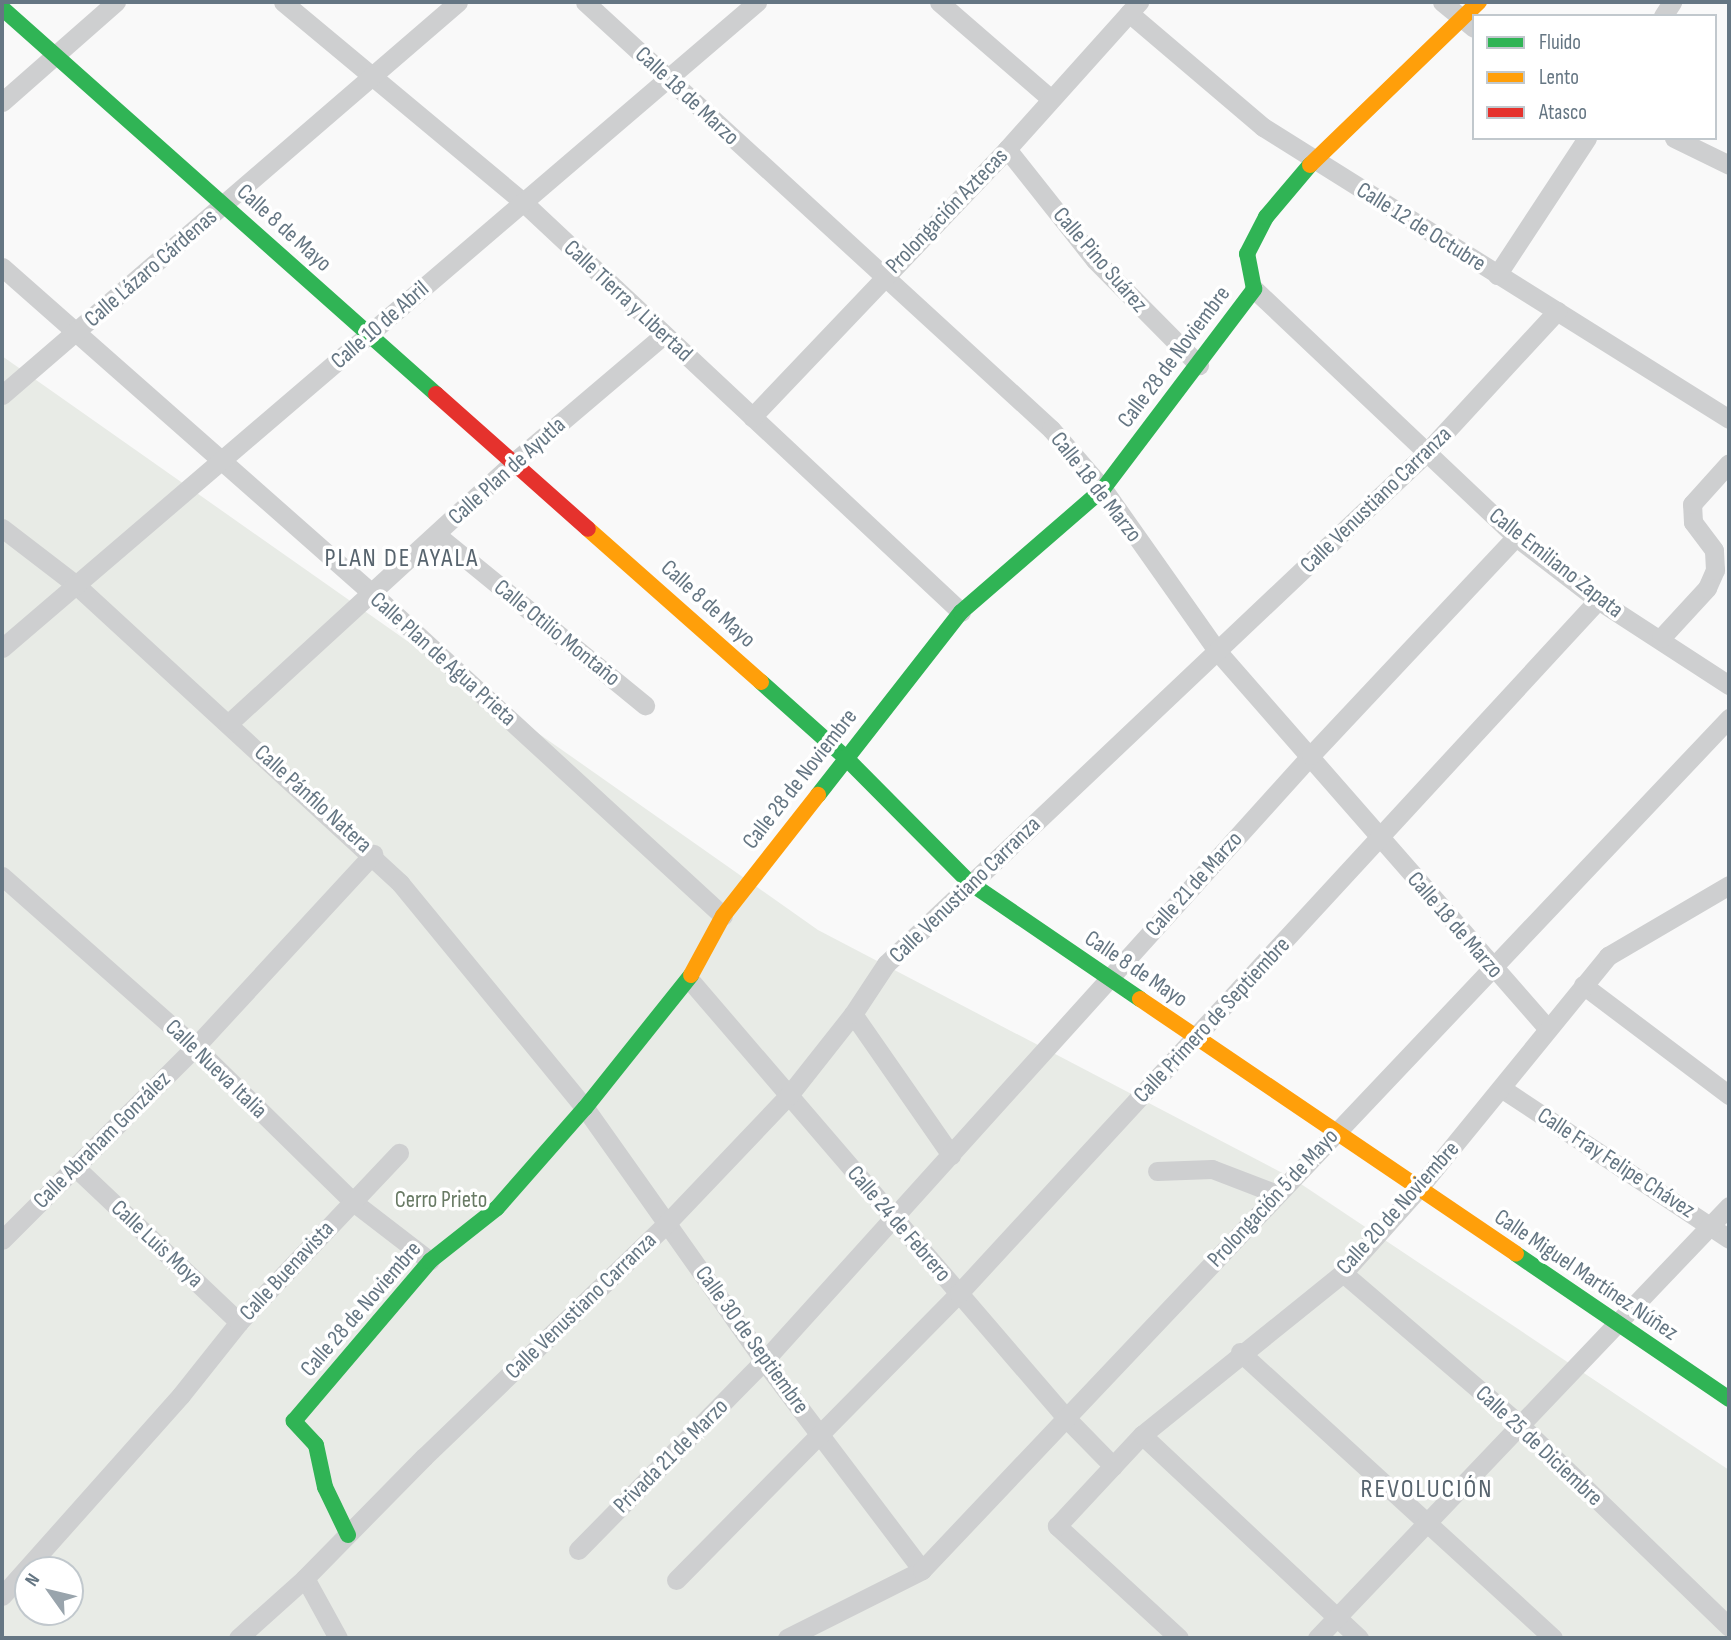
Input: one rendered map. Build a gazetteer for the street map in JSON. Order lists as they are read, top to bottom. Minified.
{"streets":{"street":["Calle 18 de Marzo","Prolongación Aztecas","Calle 12 de Octubre","Calle 8 de Mayo","Calle Pino Suárez","Calle Lázaro Cárdenas","Calle Tierra y Libertad","Calle 10 de Abril","Calle 28 de Noviembre","Calle Plan de Ayutla","Calle Venustiano Carranza","Calle Emiliano Zapata","Calle Otilio Montaño","Calle Plan de Agua Prieta","Calle Pánfilo Natera","Calle 21 de Marzo","Calle Primero de Septiembre","Calle Nueva Italia","Calle Abraham González","Calle Fray Felipe Chávez","Prolongación 5 de Mayo","Calle 20 de Noviembre","Calle 24 de Febrero","Calle Luis Moya","Calle Buenavista","Calle Miguel Martínez Núñez","Calle 30 de Septiembre","Calle 25 de Diciembre","Privada 21 de Marzo"]},"crossings":[["Calle 18 de Marzo","Prolongación Aztecas"],["Calle 18 de Marzo","Calle 10 de Abril"],["Calle 18 de Marzo","Calle 28 de Noviembre"],["Calle 18 de Marzo","Calle Venustiano Carranza"],["Calle 18 de Marzo","Calle 21 de Marzo"],["Calle 18 de Marzo","Calle Primero de Septiembre"],["Calle 18 de Marzo","Prolongación 5 de Mayo"],["Calle 18 de Marzo","Calle 20 de Noviembre"],["Prolongación Aztecas","Calle 12 de Octubre"],["Prolongación Aztecas","Calle Pino Suárez"],["Prolongación Aztecas","Calle Tierra y Libertad"],["Calle 12 de Octubre","Calle 28 de Noviembre"],["Calle 12 de Octubre","Calle Venustiano Carranza"],["Calle 8 de Mayo","Calle Lázaro Cárdenas"],["Calle 8 de Mayo","Calle 10 de Abril"],["Calle 8 de Mayo","Calle 28 de Noviembre"],["Calle 8 de Mayo","Calle Plan de Ayutla"],["Calle 8 de Mayo","Calle Venustiano Carranza"],["Calle 8 de Mayo","Calle 21 de Marzo"],["Calle 8 de Mayo","Calle Primero de Septiembre"],["Calle 8 de Mayo","Prolongación 5 de Mayo"],["Calle 8 de Mayo","Calle 20 de Noviembre"],["Calle 8 de Mayo","Calle Miguel Martínez Núñez"],["Calle Pino Suárez","Calle 28 de Noviembre"],["Calle Lázaro Cárdenas","Calle Tierra y Libertad"],["Calle Lázaro Cárdenas","Calle Plan de Agua Prieta"],["Calle Tierra y Libertad","Calle 10 de Abril"],["Calle Tierra y Libertad","Calle 28 de Noviembre"],["Calle Tierra y Libertad","Calle Plan de Ayutla"],["Calle 10 de Abril","Calle Plan de Agua Prieta"],["Calle 10 de Abril","Calle Pánfilo Natera"],["Calle 28 de Noviembre","Calle Venustiano Carranza"],["Calle 28 de Noviembre","Calle Emiliano Zapata"],["Calle 28 de Noviembre","Calle Plan de Agua Prieta"],["Calle 28 de Noviembre","Calle Pánfilo Natera"],["Calle 28 de Noviembre","Calle Nueva Italia"],["Calle 28 de Noviembre","Calle 24 de Febrero"],["Calle 28 de Noviembre","Calle 30 de Septiembre"],["Calle Plan de Ayutla","Calle Otilio Montaño"],["Calle Plan de Ayutla","Calle Plan de Agua Prieta"],["Calle Plan de Ayutla","Calle Pánfilo Natera"],["Calle Venustiano Carranza","Calle Emiliano Zapata"],["Calle Venustiano Carranza","Calle 24 de Febrero"],["Calle Venustiano Carranza","Calle 30 de Septiembre"],["Calle Emiliano Zapata","Calle 21 de Marzo"],["Calle Emiliano Zapata","Calle Primero de Septiembre"],["Calle Pánfilo Natera","Calle Abraham González"],["Calle Pánfilo Natera","Calle 30 de Septiembre"],["Calle 21 de Marzo","Calle 24 de Febrero"],["Calle 21 de Marzo","Calle 30 de Septiembre"],["Calle 21 de Marzo","Privada 21 de Marzo"],["Calle Primero de Septiembre","Calle 24 de Febrero"],["Calle Primero de Septiembre","Calle 30 de Septiembre"],["Calle Nueva Italia","Calle Abraham González"],["Calle Nueva Italia","Calle Buenavista"],["Calle Abraham González","Calle Luis Moya"],["Calle Fray Felipe Chávez","Calle 20 de Noviembre"],["Prolongación 5 de Mayo","Calle 24 de Febrero"],["Prolongación 5 de Mayo","Calle 30 de Septiembre"],["Calle 20 de Noviembre","Calle 24 de Febrero"],["Calle 20 de Noviembre","Calle Miguel Martínez Núñez"],["Calle 20 de Noviembre","Calle 25 de Diciembre"],["Calle Luis Moya","Calle Buenavista"],["Calle 30 de Septiembre","Privada 21 de Marzo"]],"districts":["PLAN DE AYALA","REVOLUCIÓN"],"parks":["Cerro Prieto"],"legend":["Fluido","Lento","Atasco"],"north":"top left"}
